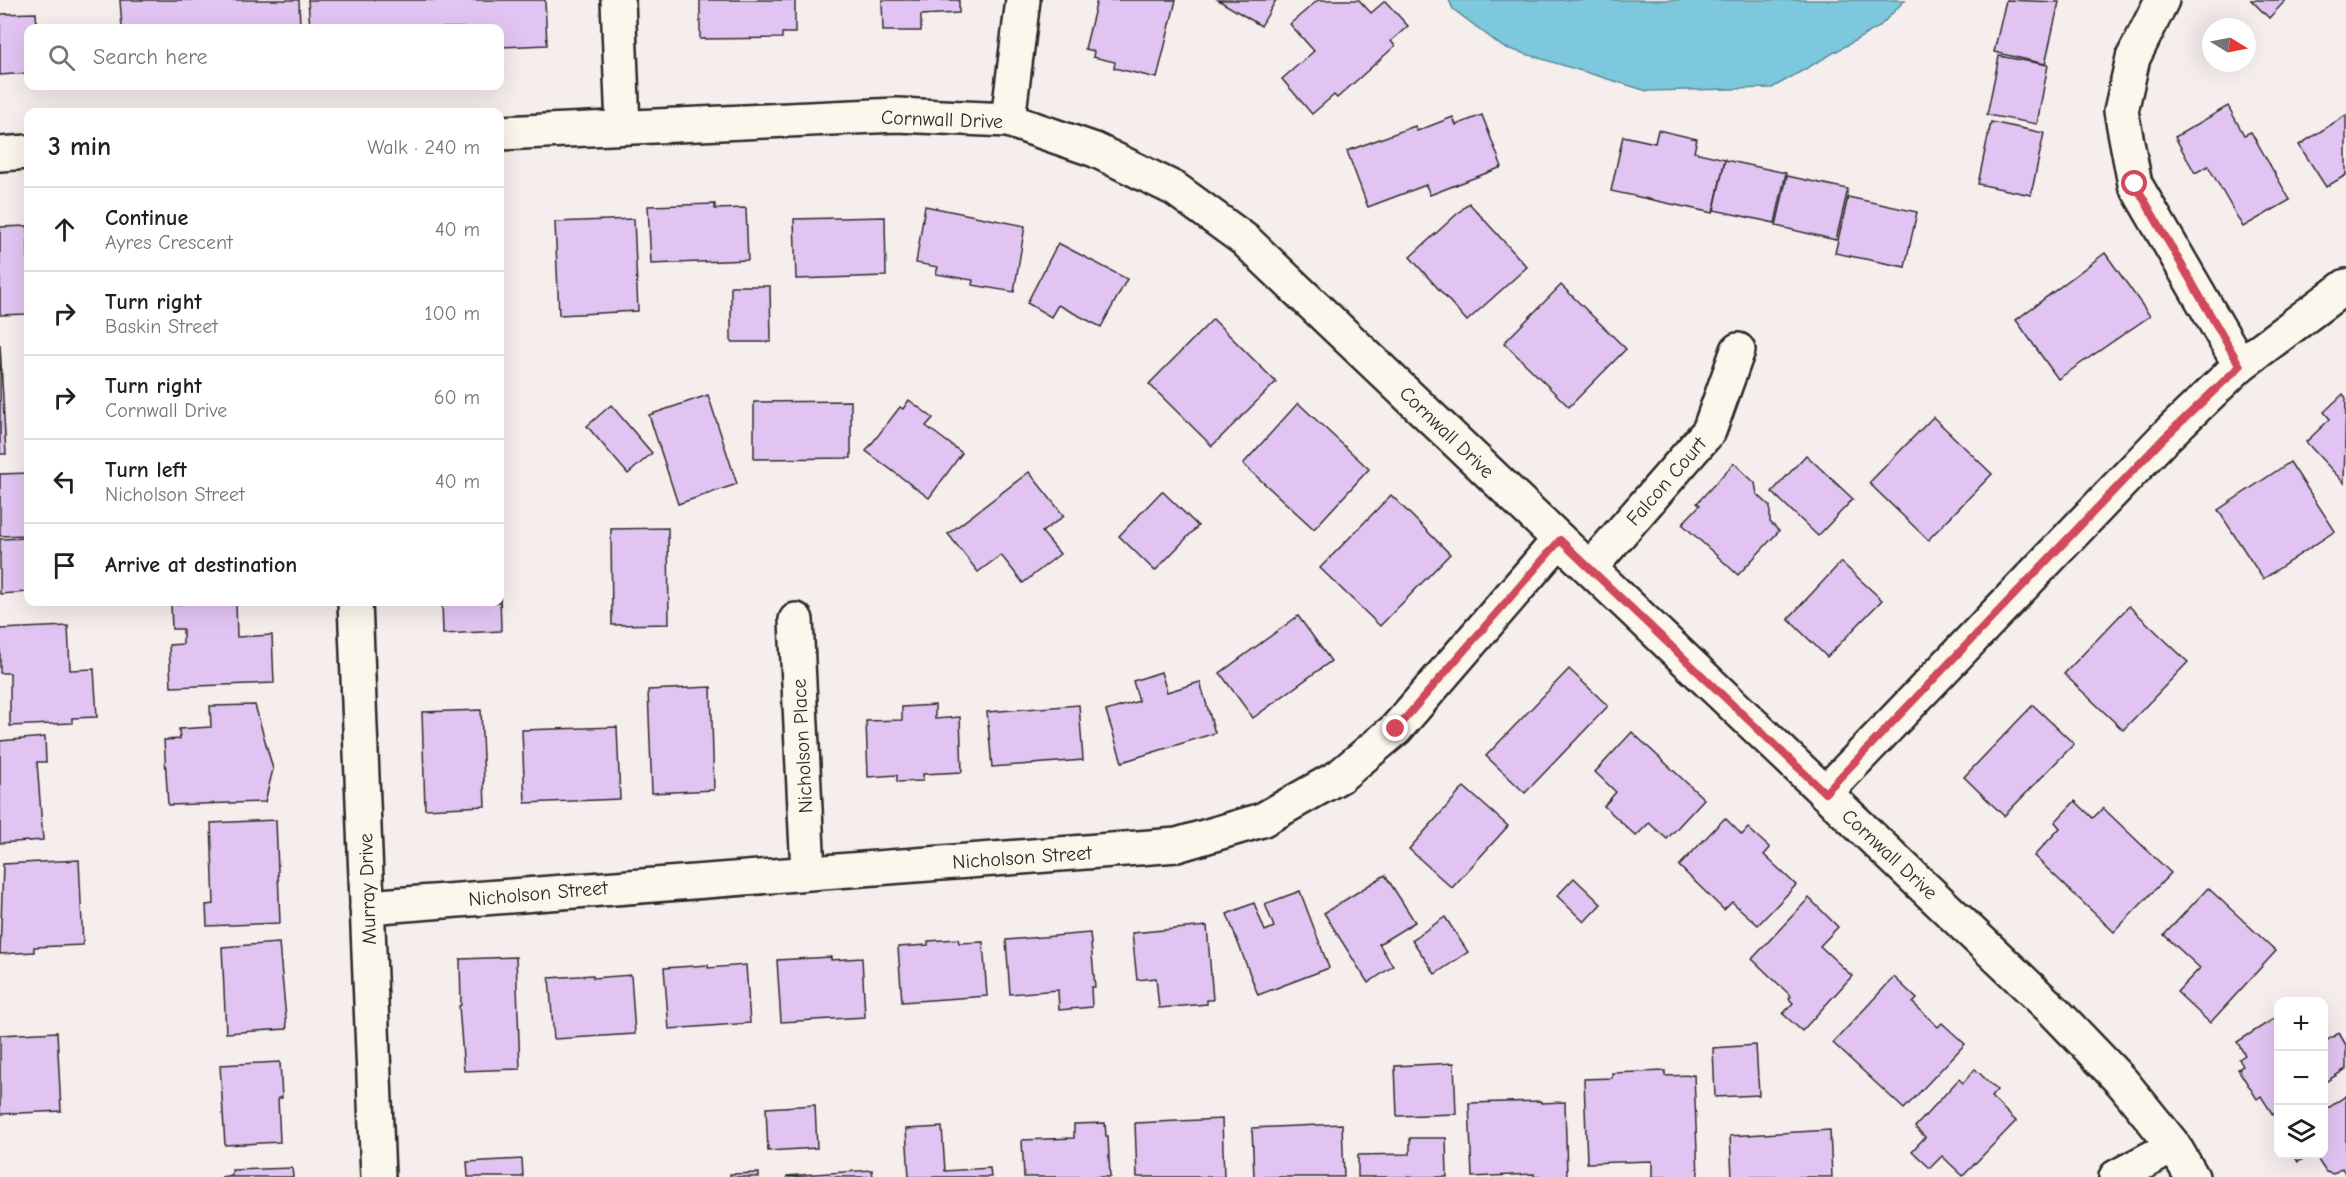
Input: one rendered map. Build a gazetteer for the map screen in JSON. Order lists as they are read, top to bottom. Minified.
{"streets":{"street":["Cornwall Drive","Falcon Court","Nicholson Place","Nicholson Street","Murray Drive"]},"crossings":[["Cornwall Drive","Falcon Court"],["Cornwall Drive","Nicholson Street"],["Nicholson Place","Nicholson Street"],["Nicholson Street","Murray Drive"]],"north":"right","page":{"search":"Search here","heading":["3 min","Walk · 240 m"],"list":[["Continue","Ayres Crescent","40 m"],["Turn right","Baskin Street","100 m"],["Turn right","Cornwall Drive","60 m"],["Turn left","Nicholson Street","40 m"],"Arrive at destination"],"map_buttons":["+","−"]}}
